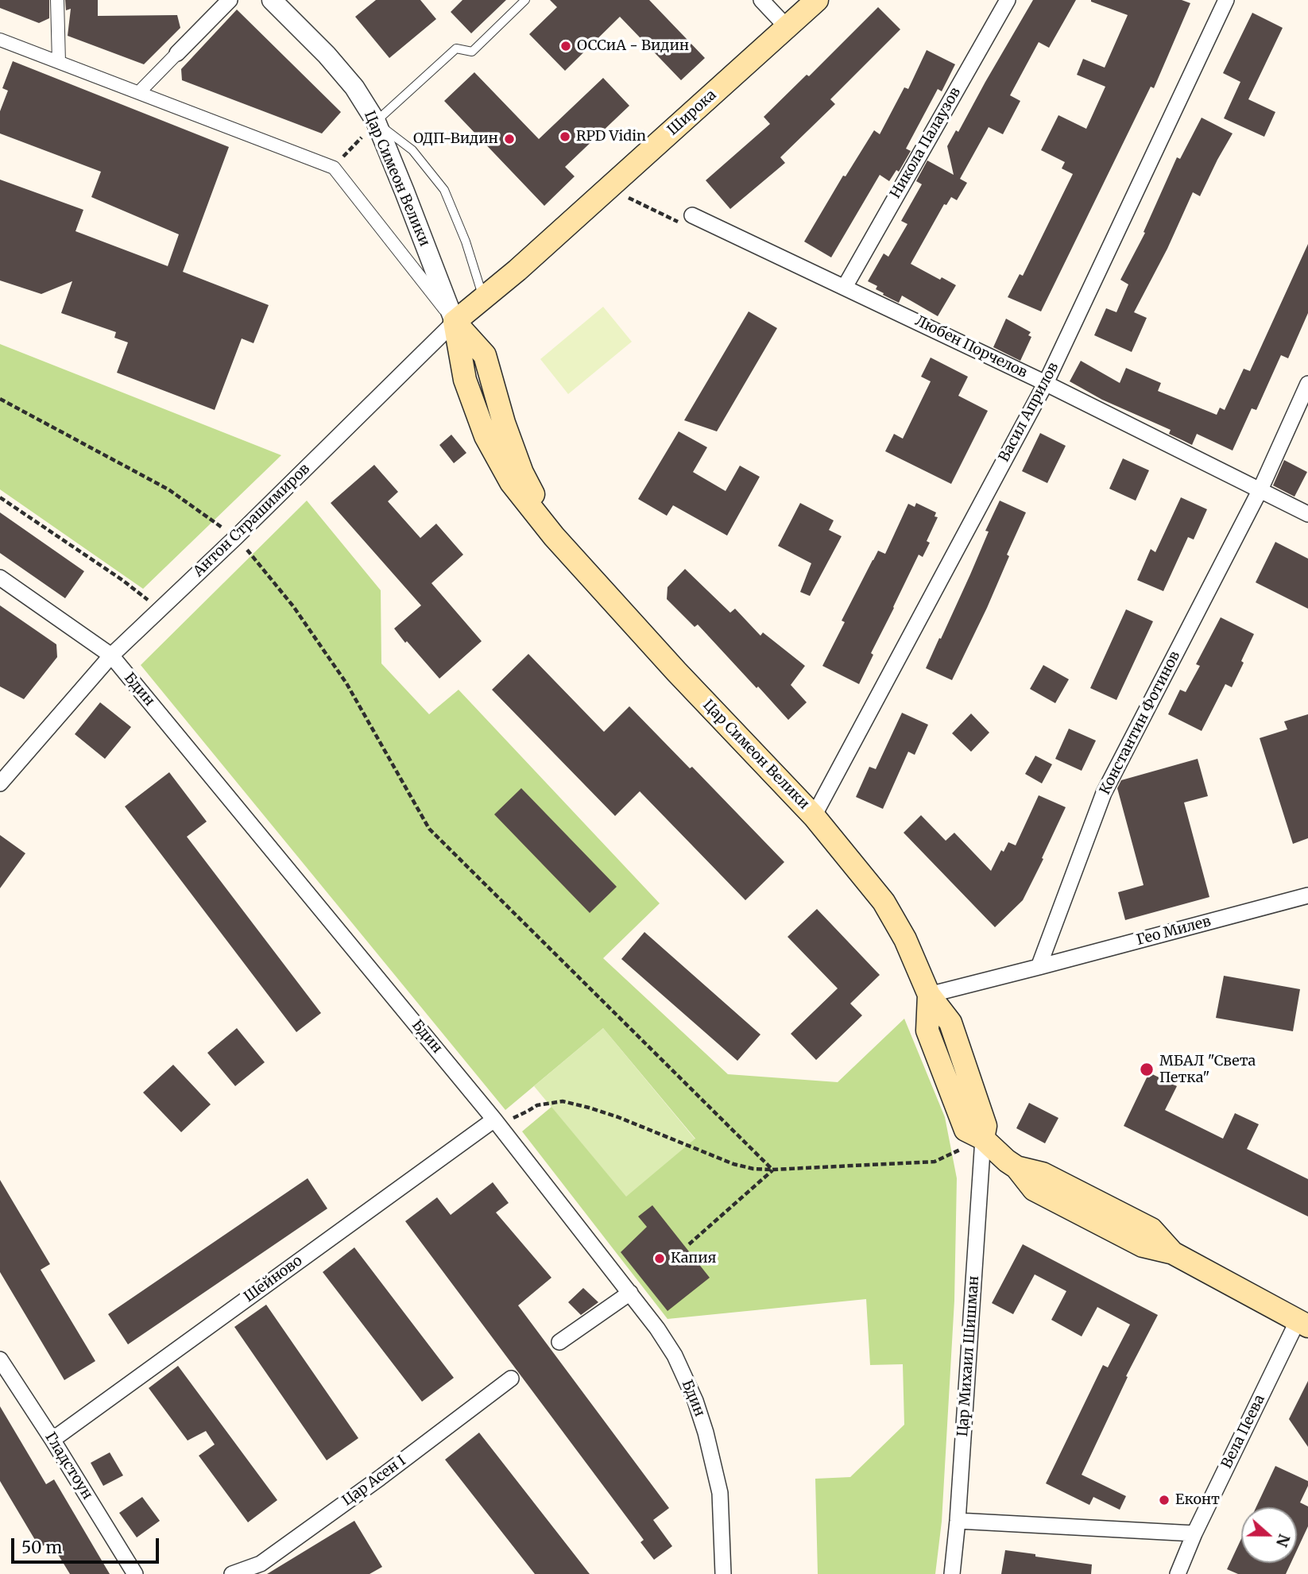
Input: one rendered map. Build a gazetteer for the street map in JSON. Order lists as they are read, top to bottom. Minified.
{"streets":{"main road":["Широка","Цар Симеон Велики","Антон Страшимиров"],"street":["Никола Палаузов","Любен Порчелов","Васил Априлов","Бдин","Константин Фотинов","Гео Милев","Шейново","Цар Михаил Шишман","Вела Пеева","Гладстоун","Цар Асен I"]},"crossings":[["Широка","Антон Страшимиров"],["Никола Палаузов","Любен Порчелов"],["Цар Симеон Велики","Васил Априлов"],["Цар Симеон Велики","Антон Страшимиров"],["Цар Симеон Велики","Цар Михаил Шишман"],["Любен Порчелов","Васил Априлов"],["Любен Порчелов","Константин Фотинов"],["Антон Страшимиров","Бдин"],["Бдин","Шейново"],["Константин Фотинов","Гео Милев"],["Шейново","Гладстоун"]],"places":["ОССиА - Видин","RPD Vidin","ОДП-Видин","МБАЛ \"Света Петка\"","Капия","Еконт"],"scale_bar":"50 m","north":"right"}
